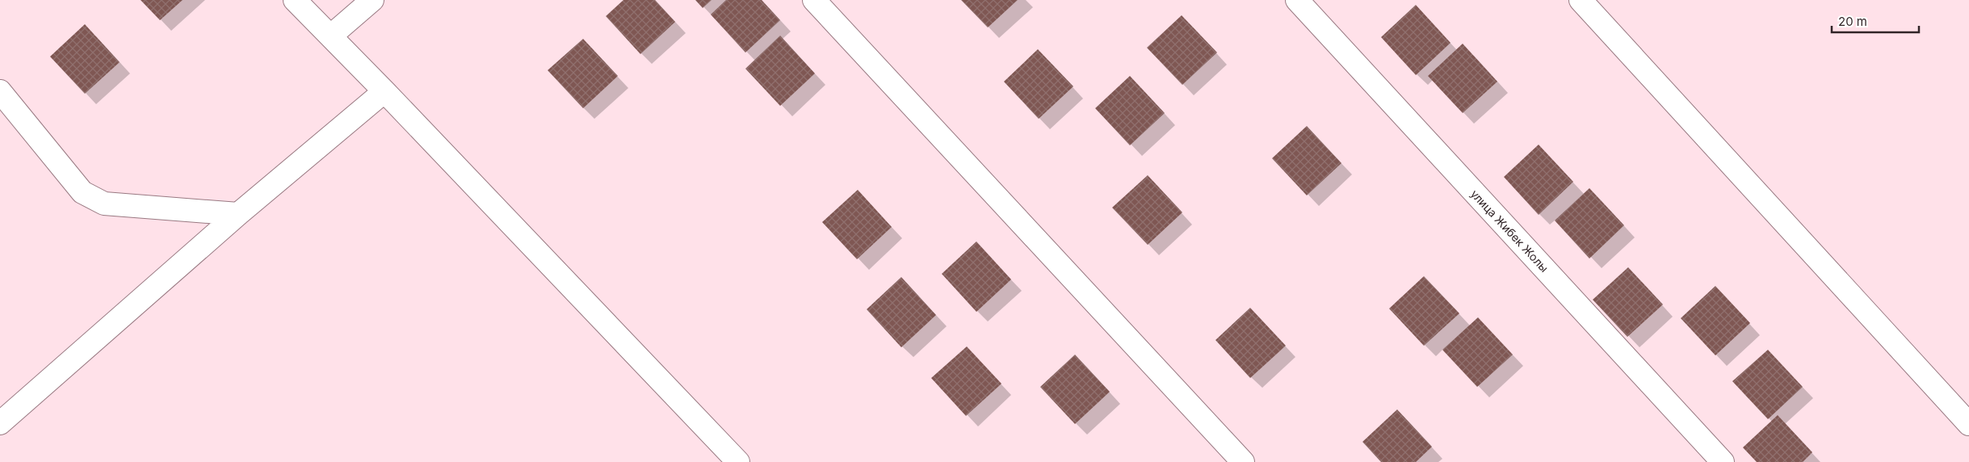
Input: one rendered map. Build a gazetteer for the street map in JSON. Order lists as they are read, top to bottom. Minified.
{"streets":{"street":["улица Жибек Жолы"]},"scale_bar":"20 m"}
